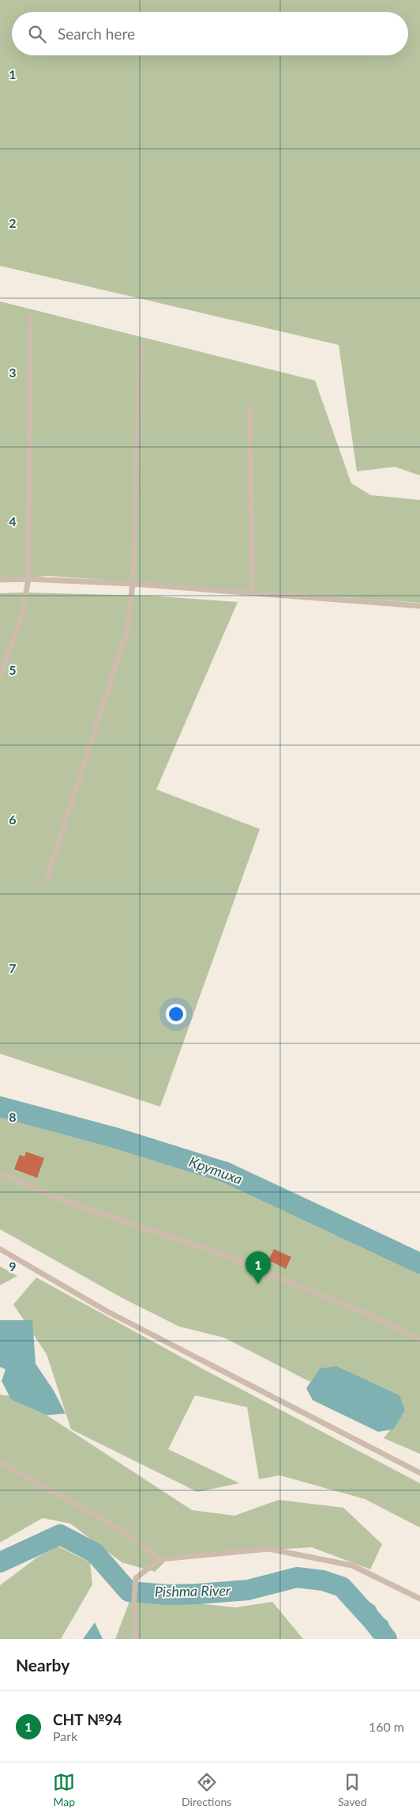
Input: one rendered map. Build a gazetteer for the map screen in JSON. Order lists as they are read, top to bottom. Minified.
{"water":["Крутиха","Pishma River"],"page":{"search":"Search here","pins":"1","heading":"Nearby","list":[{"mark":"1","name":"СНТ №94","note":"Park","value":"160 m"}],"nav":["Map","Directions","Saved"]},"grid":{"rows":["1","2","3","4","5","6","7","8","9"]}}
